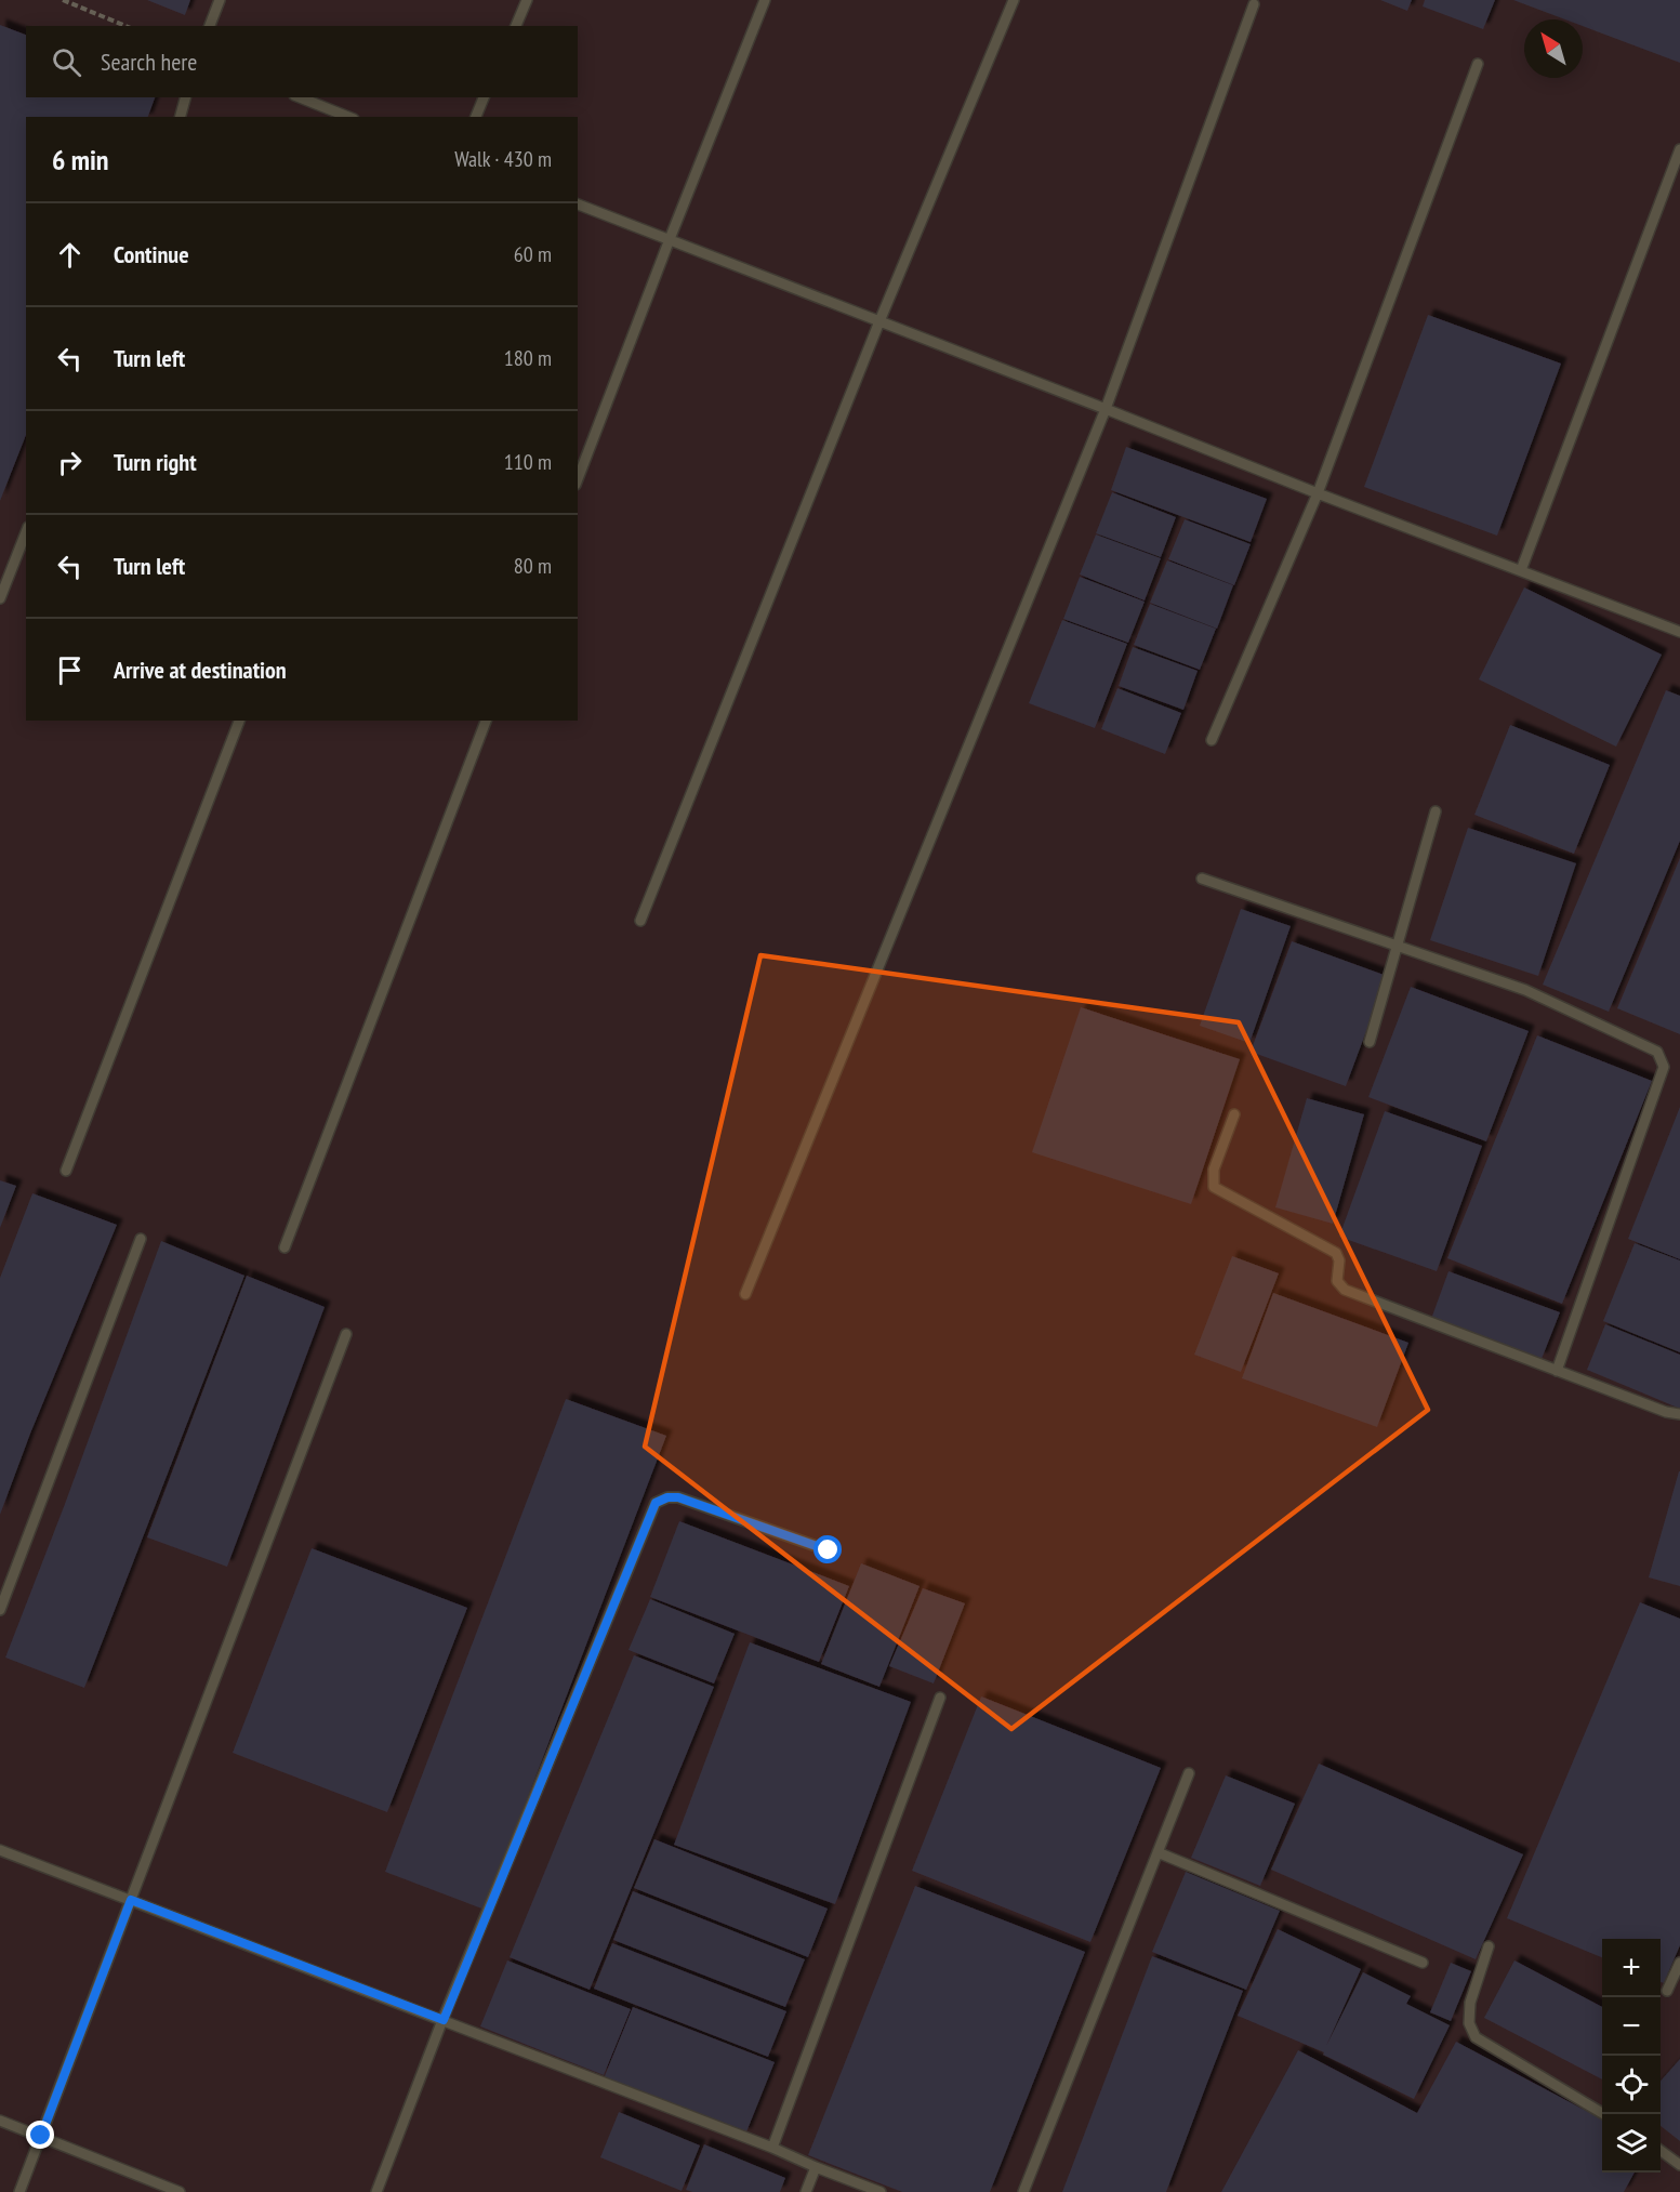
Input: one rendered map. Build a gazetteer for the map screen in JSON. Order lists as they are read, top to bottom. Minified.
{"north":"top left","page":{"search":"Search here","heading":["6 min","Walk · 430 m"],"list":[["Continue","60 m"],["Turn left","180 m"],["Turn right","110 m"],["Turn left","80 m"],"Arrive at destination"],"map_buttons":["+","−"]}}
